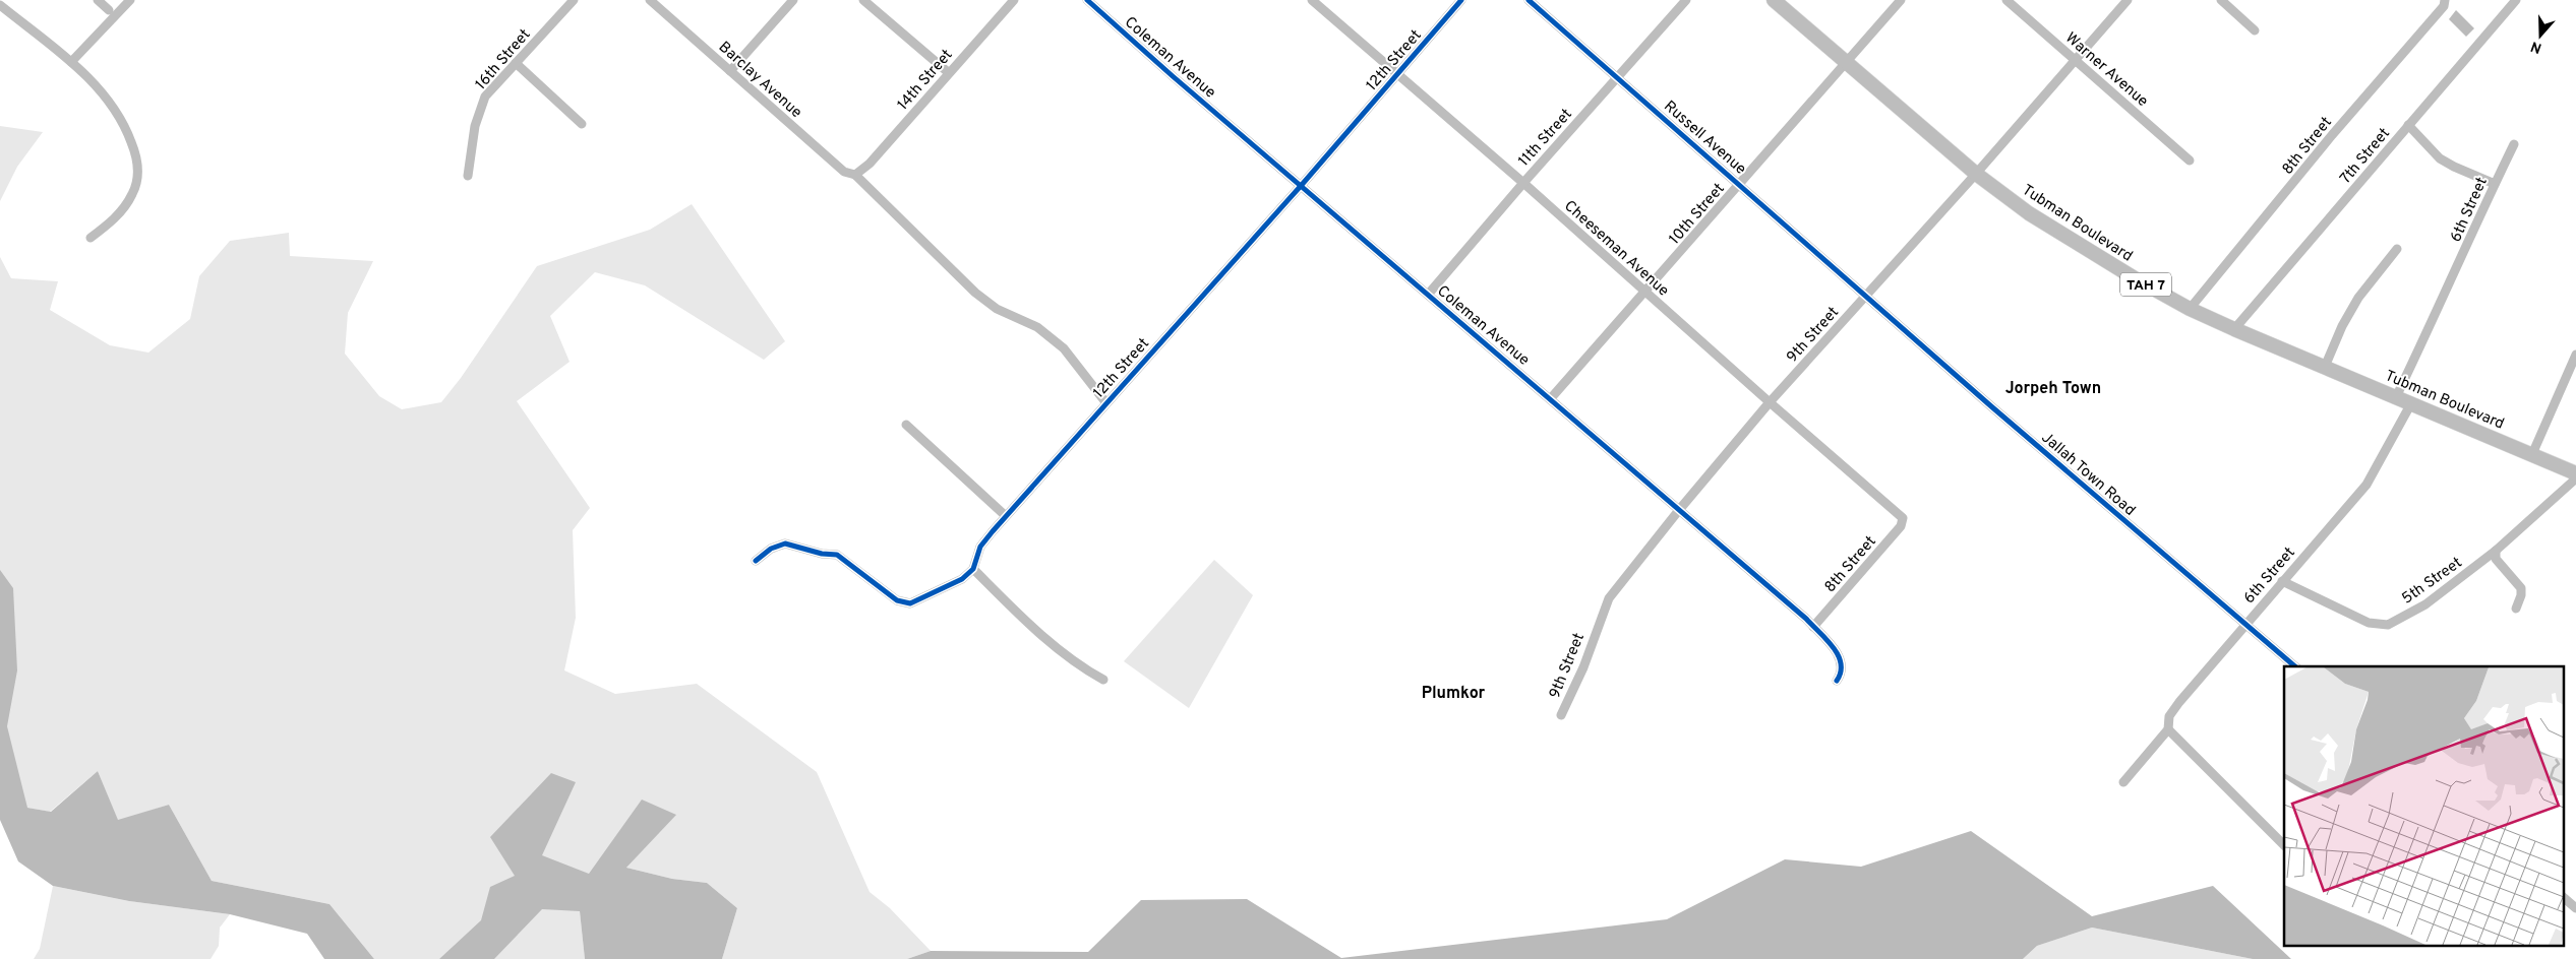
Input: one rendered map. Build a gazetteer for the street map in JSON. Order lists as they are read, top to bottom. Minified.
{"streets":{"highway":["Tubman Boulevard","TAH 7"],"street":["Coleman Avenue","16th Street","12th Street","Warner Avenue","Barclay Avenue","14th Street","11th Street","Russell Avenue","8th Street","7th Street","6th Street","10th Street","Cheeseman Avenue","9th Street","Jallah Town Road","5th Street"]},"crossings":[["Coleman Avenue","12th Street"],["Coleman Avenue","11th Street"],["Coleman Avenue","8th Street"],["Coleman Avenue","10th Street"],["Coleman Avenue","9th Street"],["12th Street","Barclay Avenue"],["12th Street","Cheeseman Avenue"],["Warner Avenue","9th Street"],["Barclay Avenue","14th Street"],["11th Street","Russell Avenue"],["11th Street","Cheeseman Avenue"],["Russell Avenue","10th Street"],["Russell Avenue","9th Street"],["Russell Avenue","Jallah Town Road"],["8th Street","Tubman Boulevard"],["8th Street","Cheeseman Avenue"],["7th Street","Tubman Boulevard"],["6th Street","Tubman Boulevard"],["6th Street","Jallah Town Road"],["6th Street","5th Street"],["10th Street","Tubman Boulevard"],["10th Street","Cheeseman Avenue"],["Tubman Boulevard","9th Street"],["Cheeseman Avenue","9th Street"],["9th Street","Jallah Town Road"]],"districts":["Jorpeh Town","Plumkor"],"north":"bottom"}
